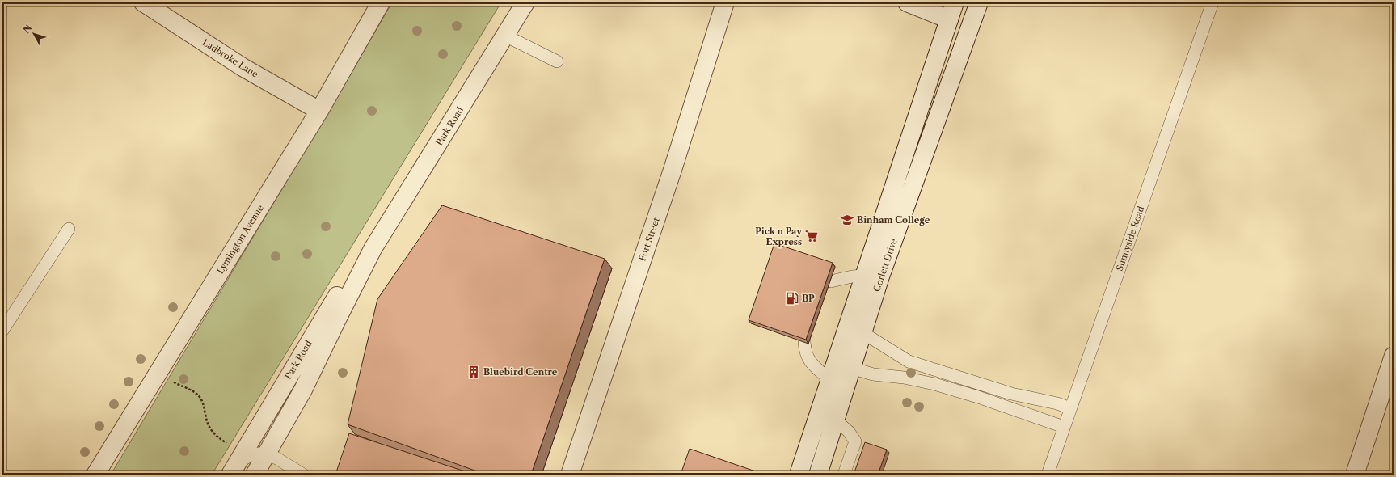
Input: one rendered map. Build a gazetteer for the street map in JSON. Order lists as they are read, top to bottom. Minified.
{"streets":{"street":["Ladbroke Lane","Park Road","Lymington Avenue","Fort Street","Corlett Drive"],"lane":["Sunnyside Road"]},"crossings":[["Ladbroke Lane","Lymington Avenue"]],"places":{"school or university":["Binham College"],"supermarket":["Pick n Pay Express"],"fuel station":["BP"],"building":["Bluebird Centre"]},"north":"top left"}
